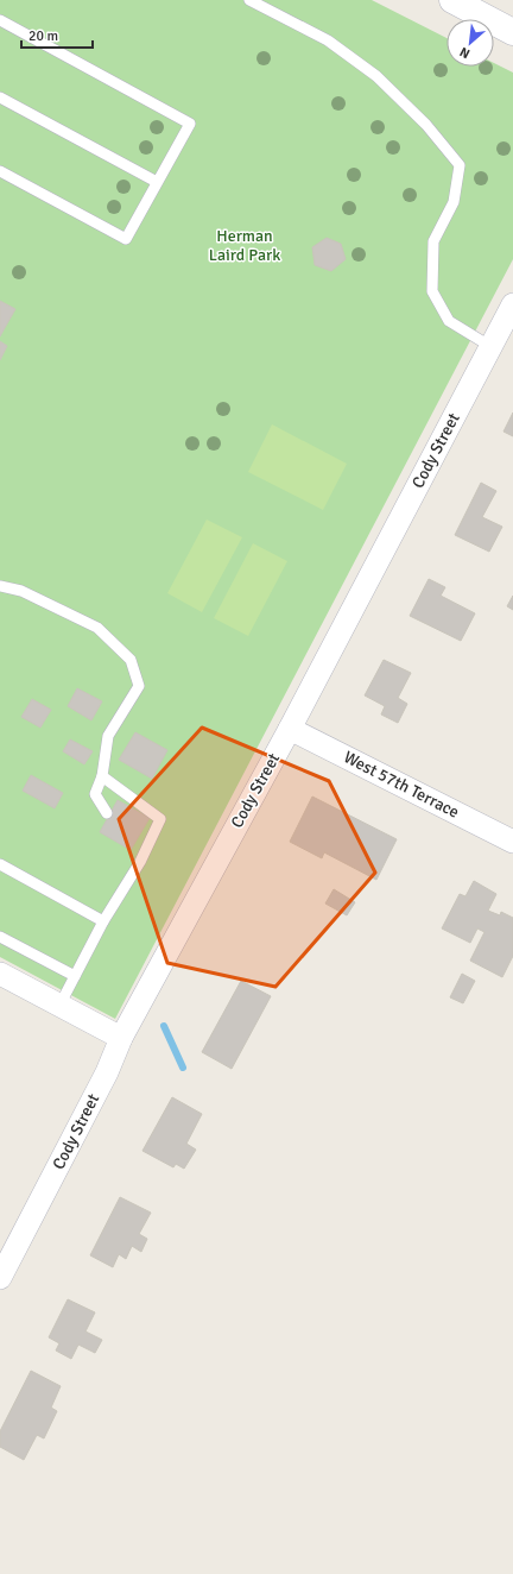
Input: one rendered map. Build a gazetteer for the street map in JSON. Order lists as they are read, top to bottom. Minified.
{"streets":{"street":["Cody Street","West 57th Terrace"]},"crossings":[["Cody Street","West 57th Terrace"]],"parks":["Herman Laird Park"],"scale_bar":"20 m","north":"bottom left"}
